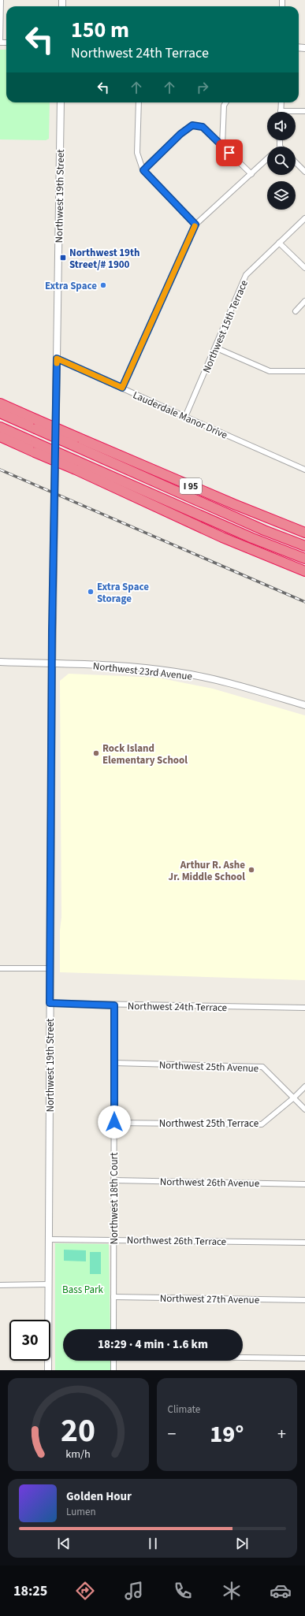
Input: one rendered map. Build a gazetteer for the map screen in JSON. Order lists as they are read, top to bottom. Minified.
{"streets":{"highway":["I 95"],"street":["Northwest 19th Street","Northwest 15th Terrace","Lauderdale Manor Drive","Northwest 23rd Avenue","Northwest 24th Terrace","Northwest 25th Avenue","Northwest 25th Terrace","Northwest 26th Avenue","Northwest 18th Court","Northwest 26th Terrace","Northwest 27th Avenue"]},"crossings":[["Northwest 19th Street","Lauderdale Manor Drive"],["Northwest 19th Street","Northwest 23rd Avenue"],["Northwest 19th Street","Northwest 24th Terrace"],["Northwest 19th Street","Northwest 26th Terrace"],["Northwest 15th Terrace","Lauderdale Manor Drive"],["Northwest 24th Terrace","Northwest 18th Court"],["Northwest 25th Avenue","Northwest 25th Terrace"],["Northwest 25th Avenue","Northwest 18th Court"],["Northwest 25th Terrace","Northwest 18th Court"],["Northwest 26th Avenue","Northwest 18th Court"],["Northwest 18th Court","Northwest 26th Terrace"],["Northwest 18th Court","Northwest 27th Avenue"]],"parks":["Bass Park"],"places":{"transit":["Northwest 19th Street/# 1900"],"other":["Extra Space","Extra Space Storage","Rock Island Elementary School","Arthur R. Ashe Jr. Middle School"]},"page":{"turn":["150 m","Northwest 24th Terrace"],"limit":"30","trip":"18:29 · 4 min · 1.6 km","tile":"Climate","heat":["−","19°","+"],"song":["Golden Hour","Lumen"],"tabs":"18:25","gauge":["20","km/h"]}}
